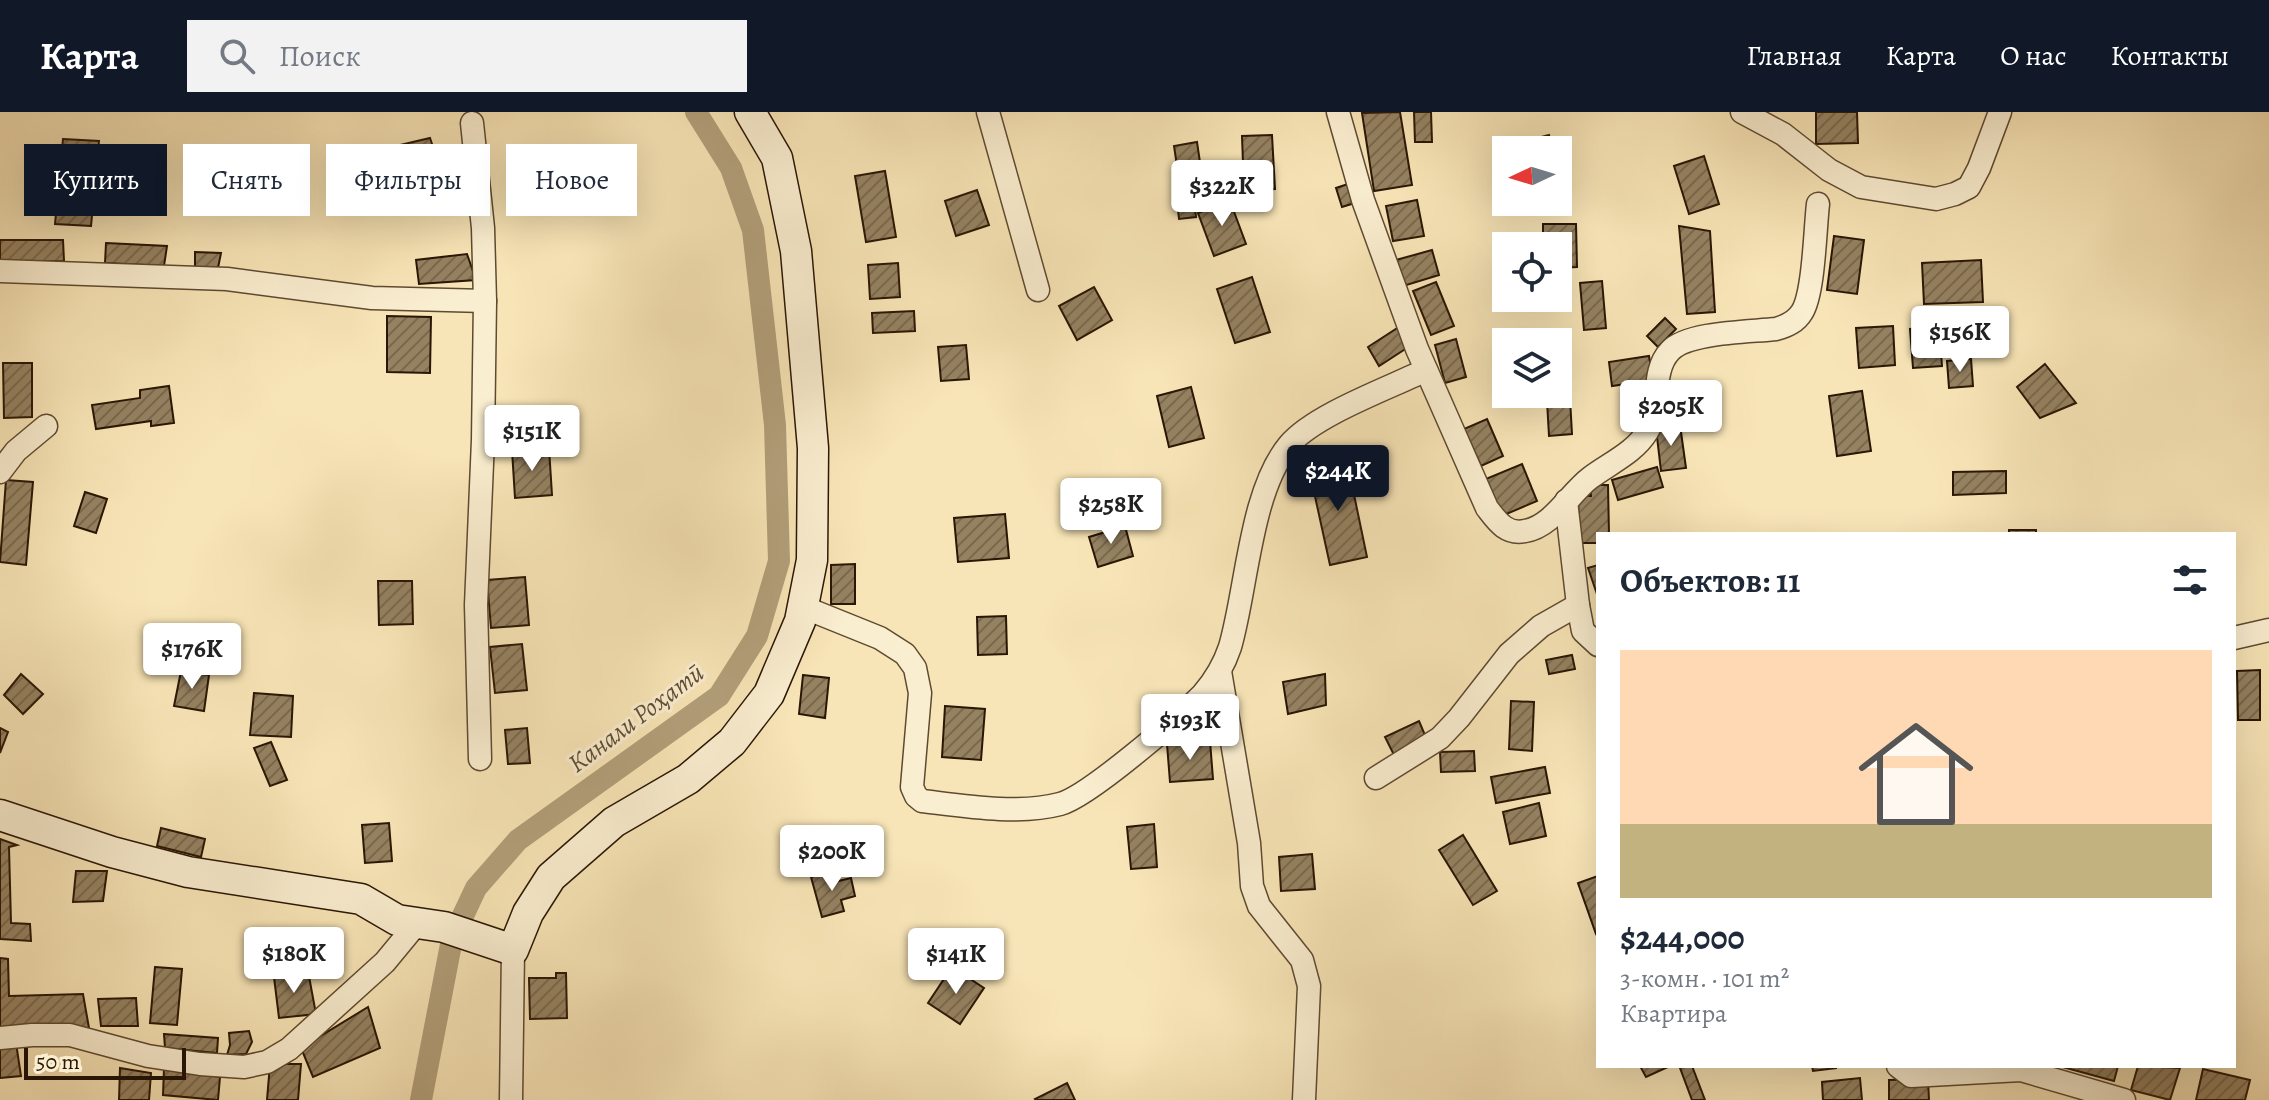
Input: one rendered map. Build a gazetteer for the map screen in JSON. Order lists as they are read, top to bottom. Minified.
{"water":["Канали Роҳатӣ"],"scale_bar":"50 m","north":"left","page":{"header":"Карта","search":"Поиск","nav":["Главная","Карта","О нас","Контакты"],"chip":["Купить","Снять","Фильтры","Новое"],"price":["$322K","$156K","$205K","$151K","$244K","$258K","$176K","$193K","$200K","$180K","$141K"],"heading":"Объектов: 11","list":[{"name":"$244,000","note":"3-комн. · 101 m² · Квартира"}],"scale":"50 m"}}
